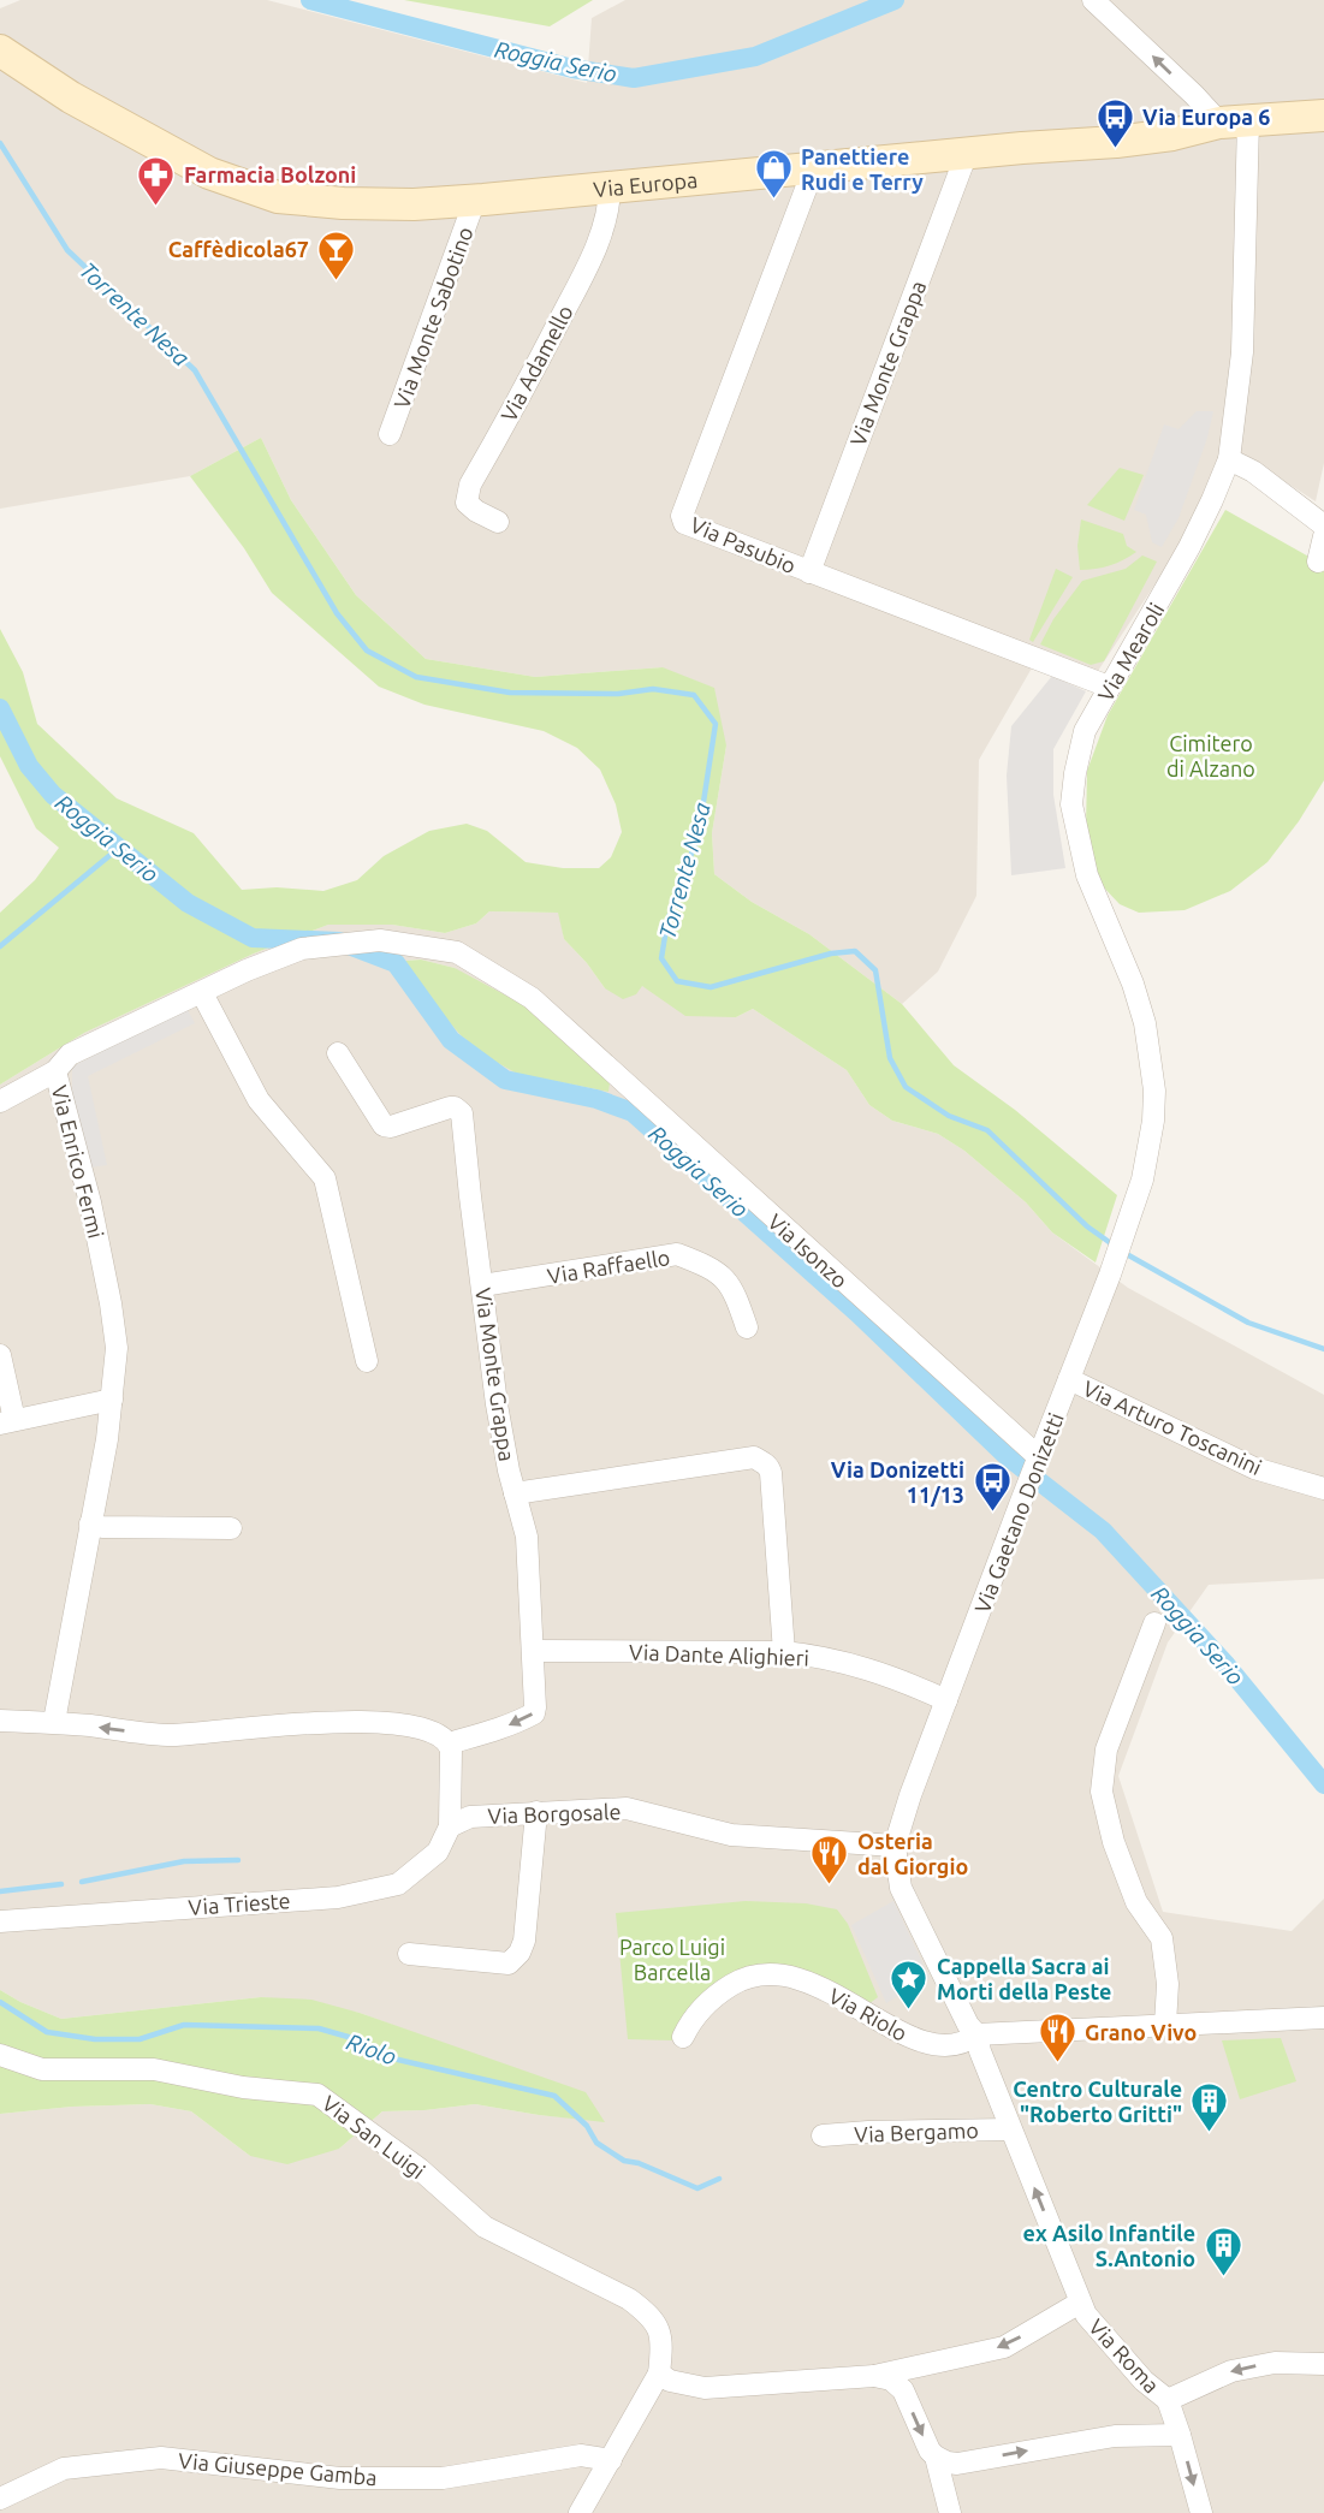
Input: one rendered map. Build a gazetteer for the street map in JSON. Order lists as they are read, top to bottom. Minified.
{"streets":{"street":["Via Europa","Via Monte Sabotino","Via Adamello","Via Monte Grappa","Via Pasubio","Via Mearoli","Via Enrico Fermi","Via Isonzo","Via Raffaello","Via Arturo Toscanini","Via Gaetano Donizetti","Via Dante Alighieri","Via Borgosale","Via Trieste","Via Riolo","Via Bergamo","Via San Luigi","Via Roma","Via Giuseppe Gamba"]},"crossings":[["Via Europa","Via Monte Sabotino"],["Via Europa","Via Adamello"],["Via Europa","Via Monte Grappa"],["Via Europa","Via Pasubio"],["Via Europa","Via Mearoli"],["Via Monte Grappa","Via Pasubio"],["Via Monte Grappa","Via Raffaello"],["Via Monte Grappa","Via Dante Alighieri"],["Via Pasubio","Via Mearoli"],["Via Mearoli","Via Gaetano Donizetti"],["Via Enrico Fermi","Via Isonzo"],["Via Isonzo","Via Gaetano Donizetti"],["Via Arturo Toscanini","Via Gaetano Donizetti"],["Via Gaetano Donizetti","Via Dante Alighieri"],["Via Gaetano Donizetti","Via Borgosale"],["Via Gaetano Donizetti","Via Roma"],["Via Borgosale","Via Trieste"],["Via Borgosale","Via Roma"],["Via Riolo","Via Roma"],["Via Bergamo","Via Roma"],["Via San Luigi","Via Giuseppe Gamba"]],"water":["Roggia Serio","Torrente Nesa","Riolo"],"parks":["Cimitero di Alzano","Parco Luigi Barcella"],"places":{"bus stop":["Via Europa 6","Via Donizetti 11/13"],"shop":["Panettiere Rudi e Terry"],"pharmacy":["Farmacia Bolzoni"],"bar":["Caffèdicola67"],"restaurant":["Osteria dal Giorgio","Grano Vivo"],"place":["Cappella Sacra ai Morti della Peste"],"building":["Centro Culturale \"Roberto Gritti\"","ex Asilo Infantile S.Antonio"]}}
